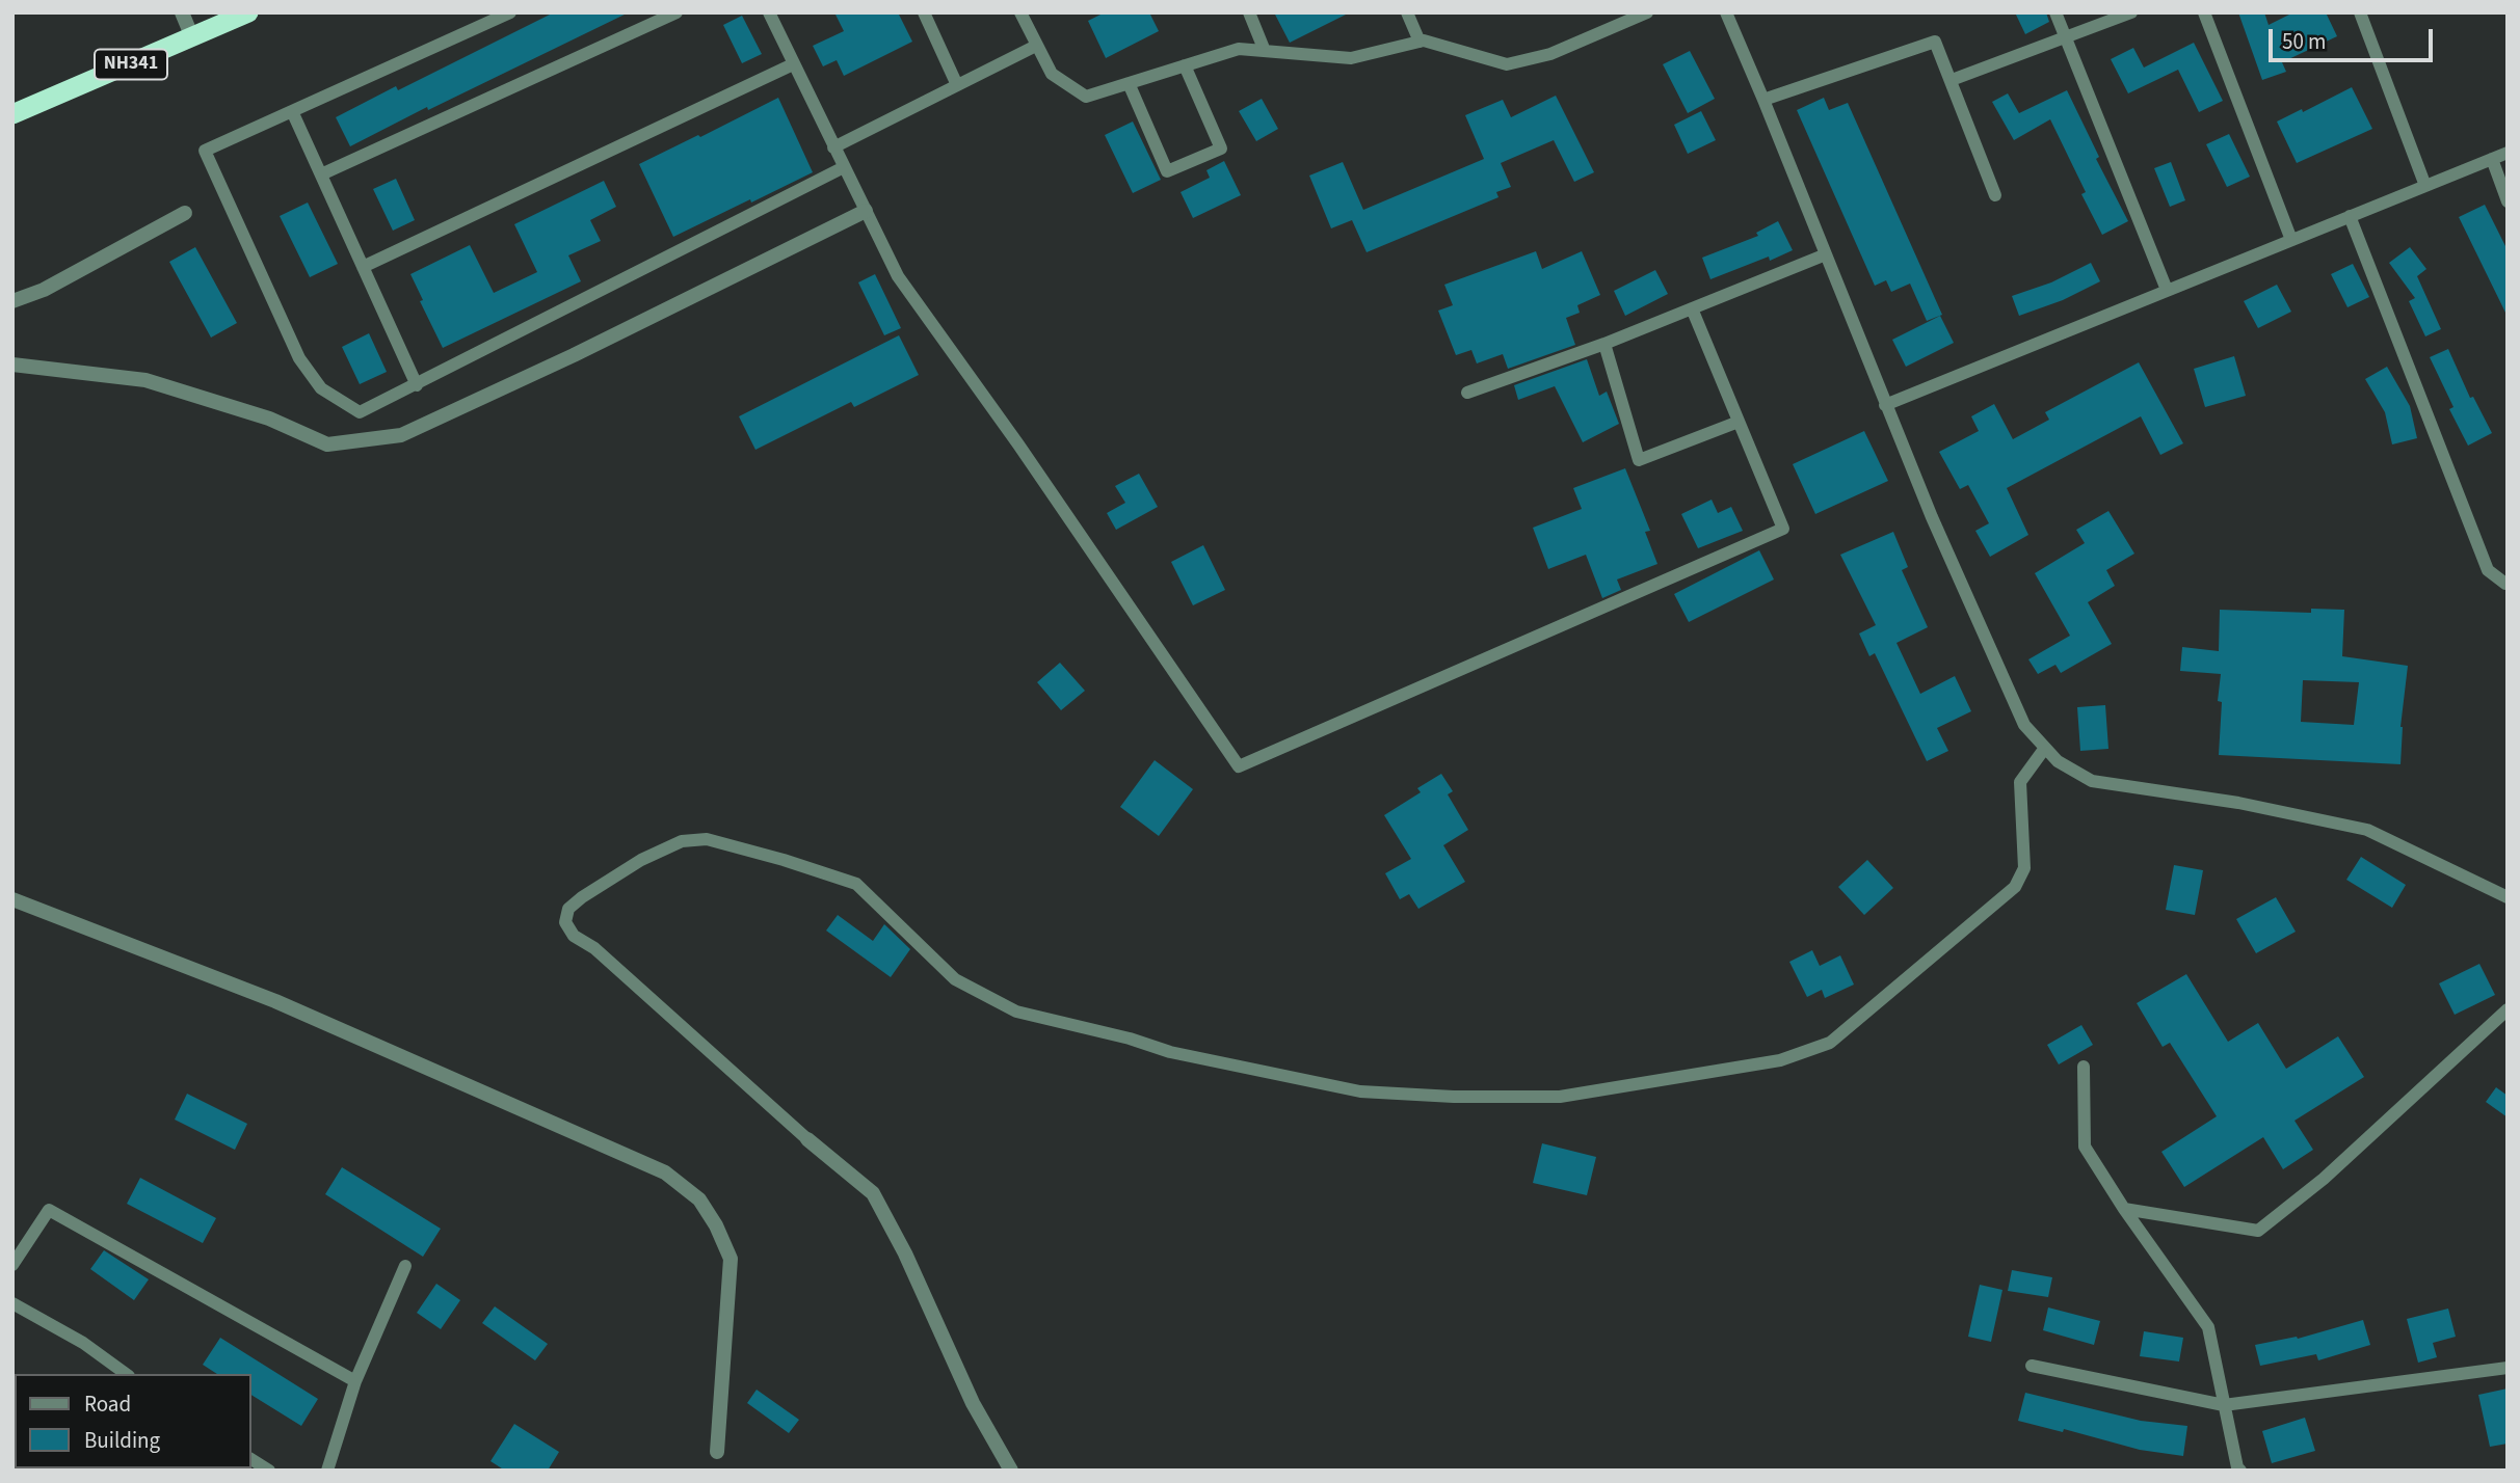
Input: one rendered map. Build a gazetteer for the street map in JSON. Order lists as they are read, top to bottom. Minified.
{"streets":{"highway":["NH341"]},"legend":["Road","Building"],"scale_bar":"50 m"}
